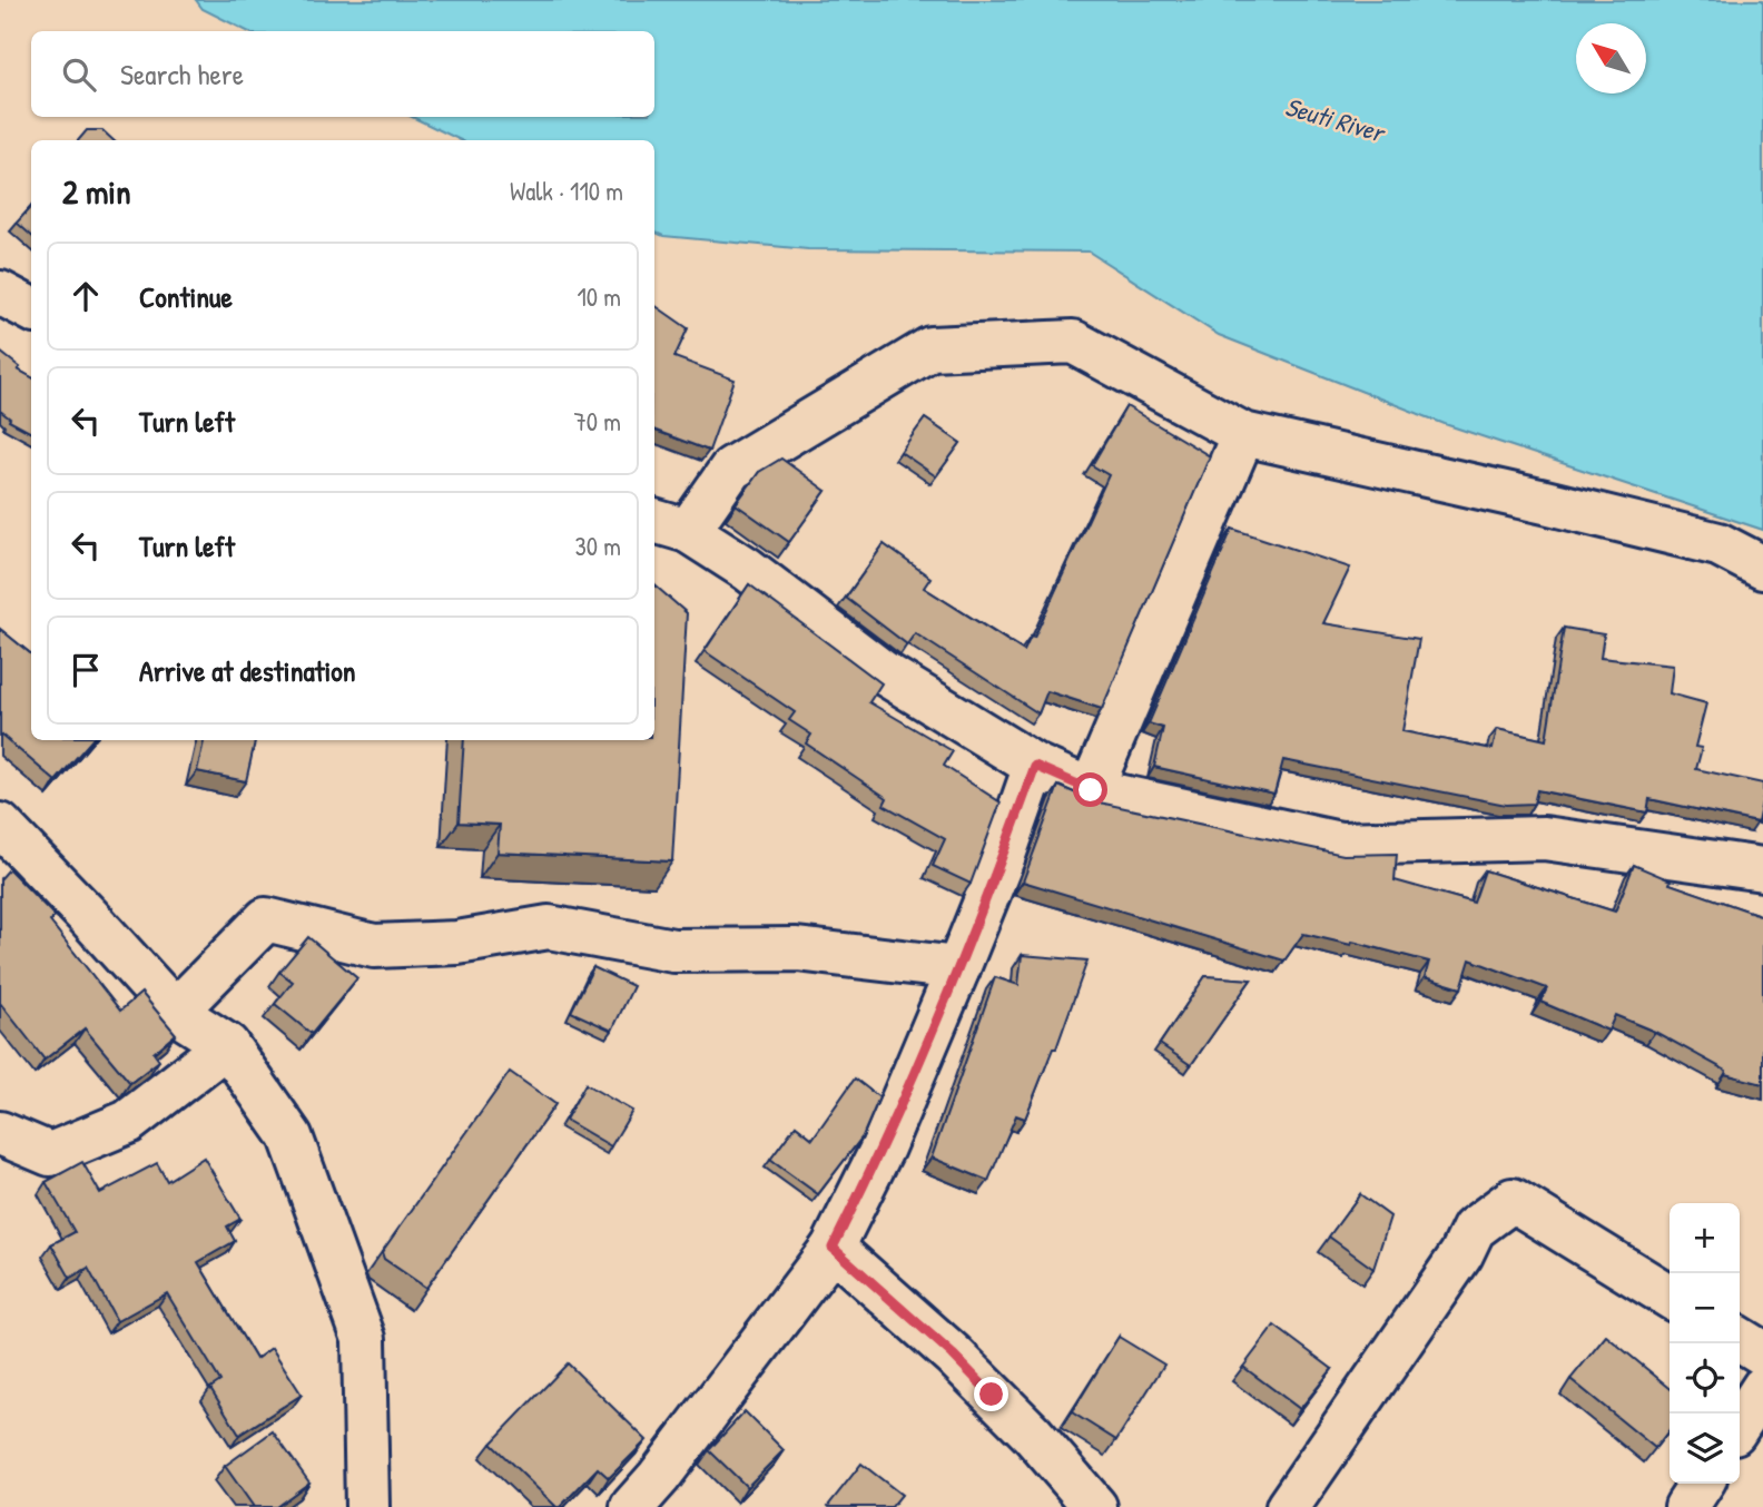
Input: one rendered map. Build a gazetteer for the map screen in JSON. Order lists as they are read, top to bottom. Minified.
{"water":["Seuti River"],"north":"top left","page":{"search":"Search here","heading":["2 min","Walk · 110 m"],"list":[["Continue","10 m"],["Turn left","70 m"],["Turn left","30 m"],"Arrive at destination"],"map_buttons":["+","−"]}}
